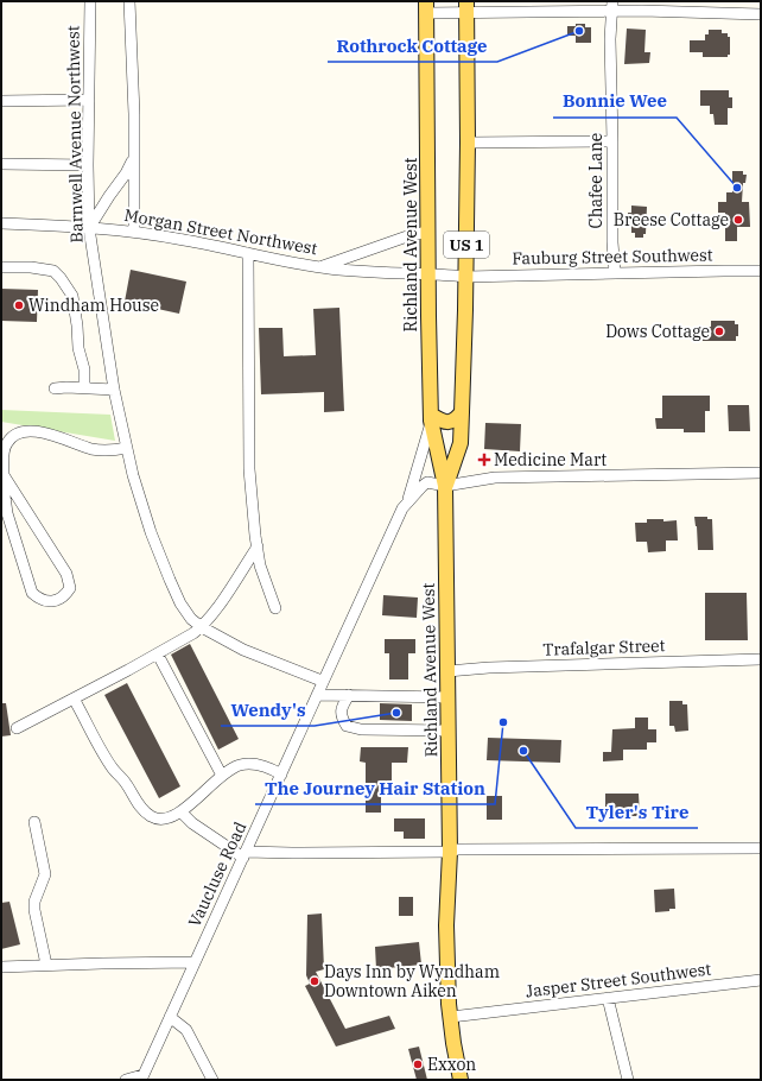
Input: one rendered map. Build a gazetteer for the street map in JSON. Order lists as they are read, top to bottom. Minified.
{"streets":{"main road":["Richland Avenue West","US 1"],"street":["Barnwell Avenue Northwest","Chafee Lane","Morgan Street Northwest","Fauburg Street Southwest","Trafalgar Street","Vaucluse Road","Jasper Street Southwest"]},"crossings":[["Barnwell Avenue Northwest","Morgan Street Northwest"],["Barnwell Avenue Northwest","Vaucluse Road"],["Chafee Lane","Fauburg Street Southwest"],["Morgan Street Northwest","Richland Avenue West"],["Morgan Street Northwest","Fauburg Street Southwest"],["Richland Avenue West","Fauburg Street Southwest"],["Richland Avenue West","Trafalgar Street"],["Richland Avenue West","Jasper Street Southwest"]],"places":{"other":["Rothrock Cottage","Bonnie Wee","Breese Cottage","Windham House","Dows Cottage","Wendy's","The Journey Hair Station","Tyler's Tire","Days Inn by Wyndham Downtown Aiken","Exxon"],"health":["Medicine Mart"]}}
